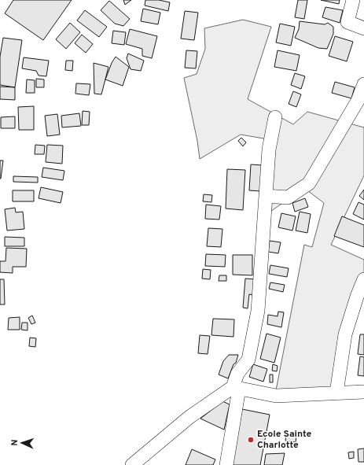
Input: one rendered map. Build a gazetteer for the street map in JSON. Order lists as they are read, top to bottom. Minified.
{"places":["Ecole Sainte Charlotte"],"north":"left"}
